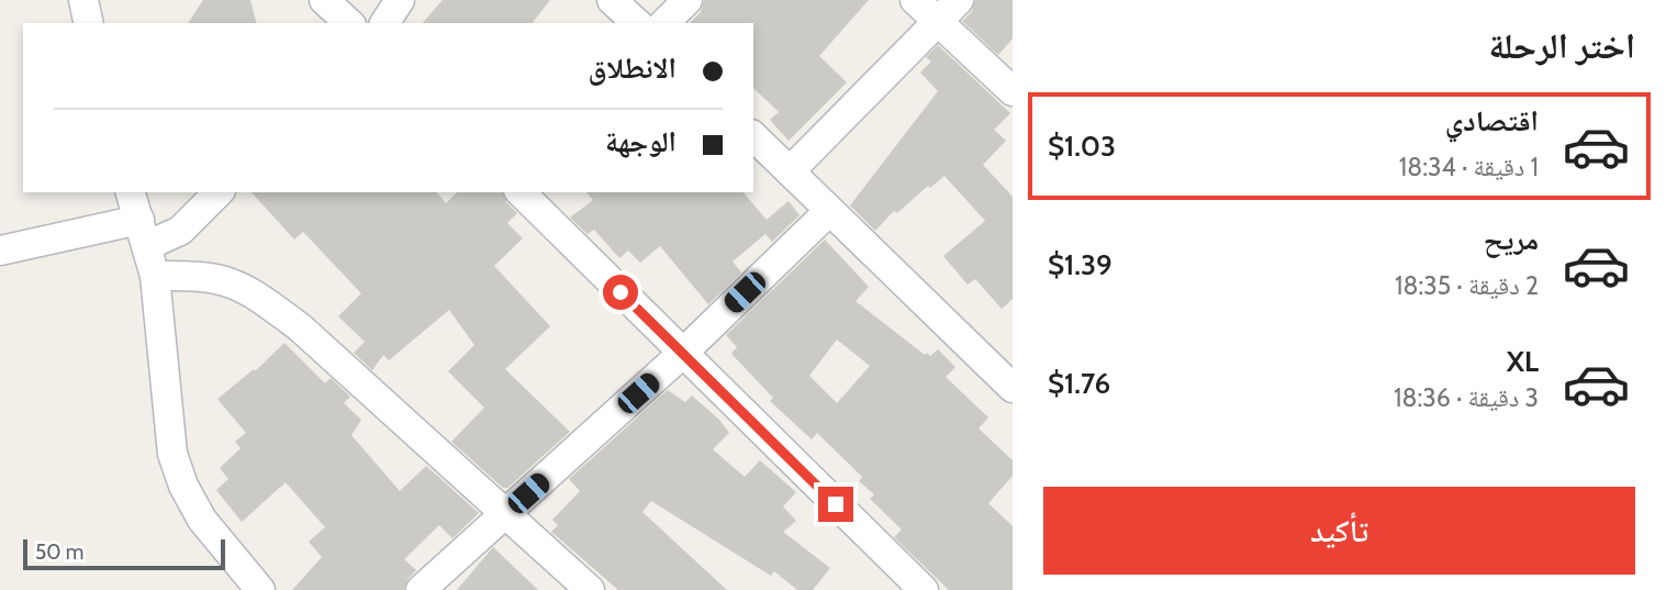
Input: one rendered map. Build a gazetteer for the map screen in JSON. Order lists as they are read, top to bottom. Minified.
{"scale_bar":"50 m","page":{"heading":"اختر الرحلة","banner":["الانطلاق","الوجهة"],"list":[{"name":"اقتصادي","note":"1 دقيقة · 18:34","value":"$1.03"},{"name":"مريح","note":"2 دقيقة · 18:35","value":"$1.39"},{"name":"XL","note":"3 دقيقة · 18:36","value":"$1.76"}],"buttons":"تأكيد","scale":"50 m"}}
